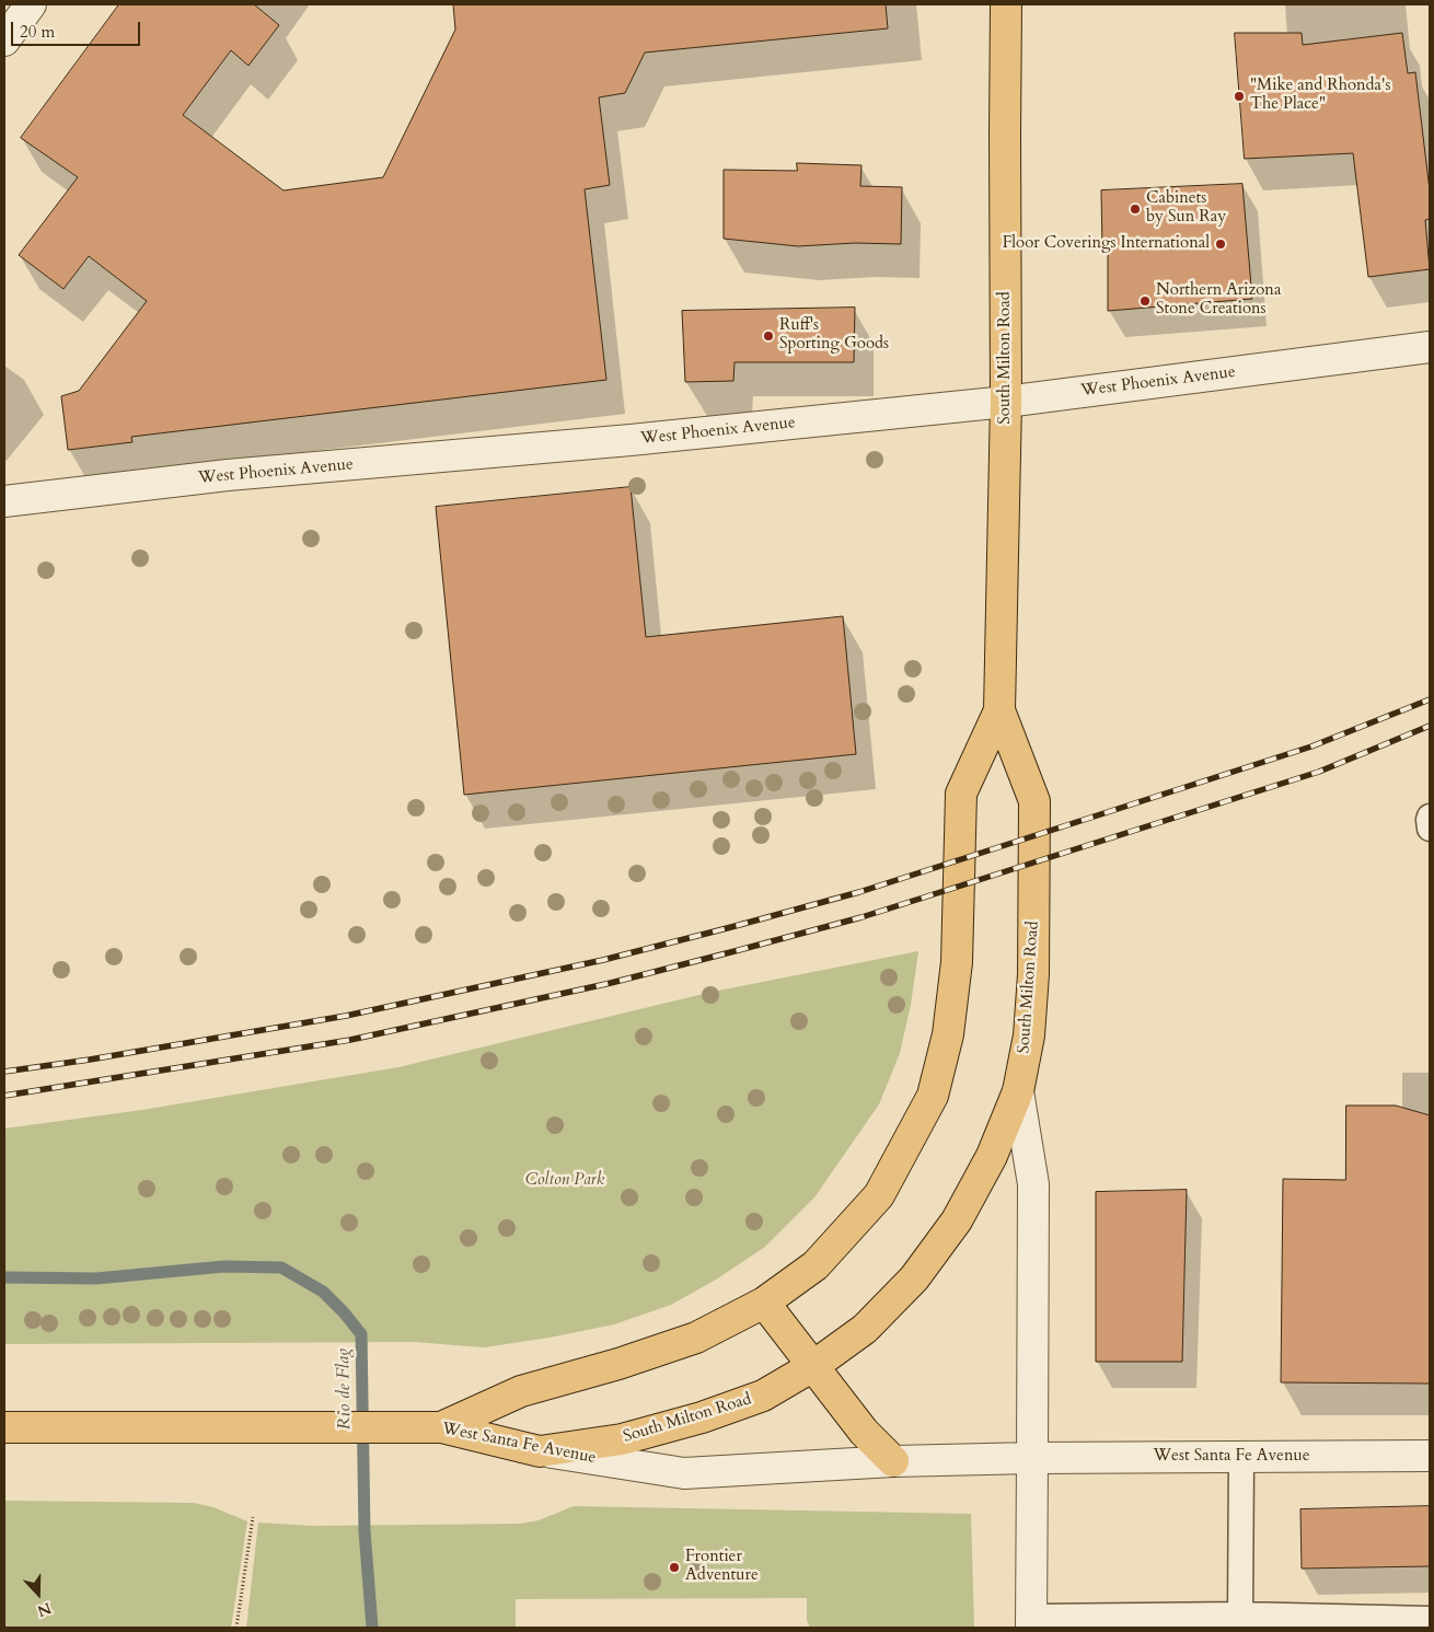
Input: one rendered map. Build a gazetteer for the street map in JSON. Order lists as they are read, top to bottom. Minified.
{"streets":{"main road":["South Milton Road","West Santa Fe Avenue"],"street":["West Phoenix Avenue"]},"crossings":[["South Milton Road","West Phoenix Avenue"],["South Milton Road","West Santa Fe Avenue"]],"water":["Rio de Flag"],"parks":["Colton Park"],"places":["\"Mike and Rhonda's The Place\"","Cabinets by Sun Ray","Floor Coverings International","Northern Arizona Stone Creations","Ruff's Sporting Goods","Frontier Adventure"],"scale_bar":"20 m","north":"bottom"}
